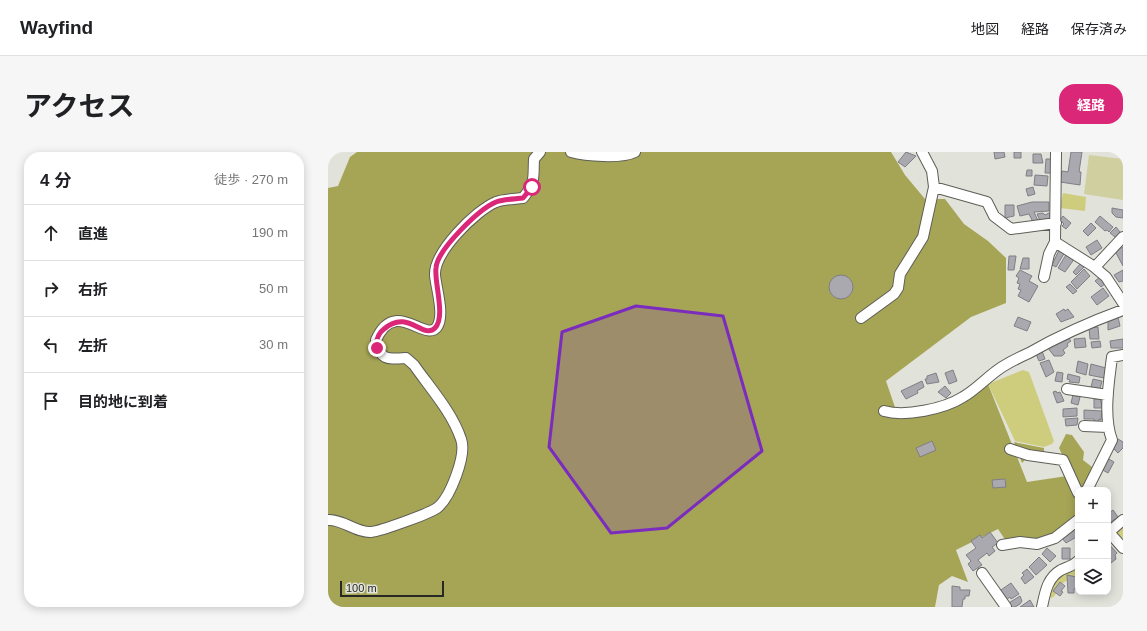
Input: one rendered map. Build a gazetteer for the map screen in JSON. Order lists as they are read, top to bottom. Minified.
{"scale_bar":"100 m","page":{"header":"Wayfind","nav":["地図","経路","保存済み"],"title":"アクセス","buttons":"経路","heading":["4 分","徒歩 · 270 m"],"list":[["直進","190 m"],["右折","50 m"],["左折","30 m"],"目的地に到着"],"map_buttons":["+","−"],"scale":"100 m"}}
